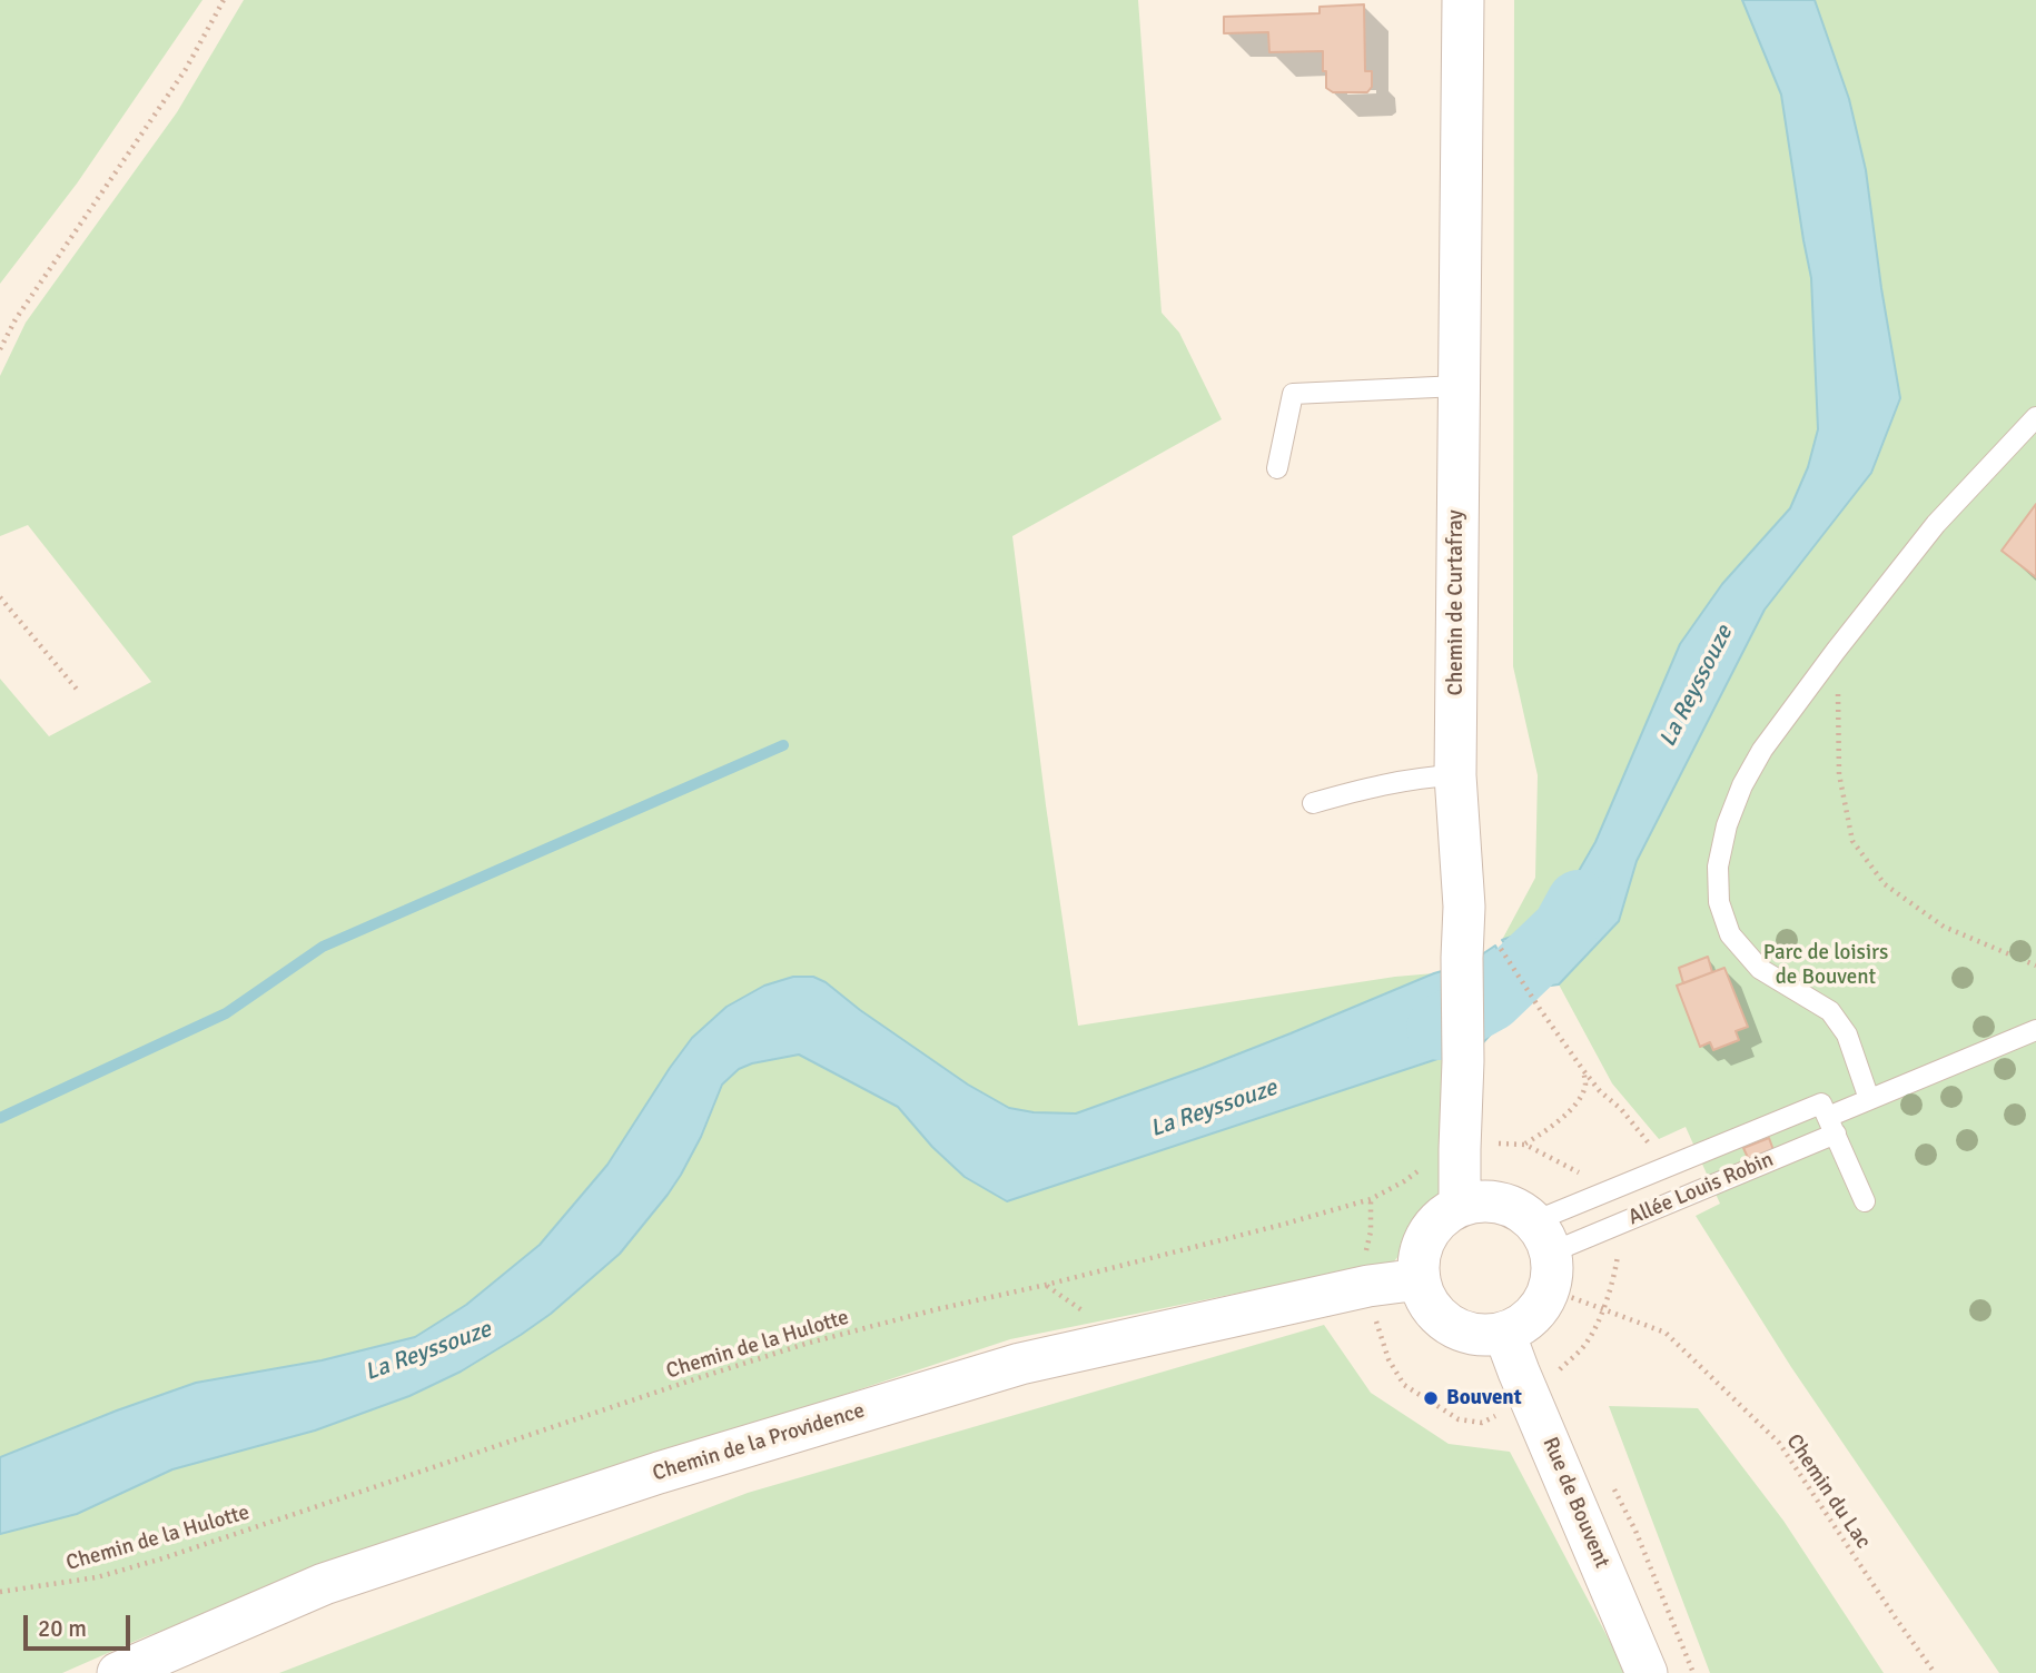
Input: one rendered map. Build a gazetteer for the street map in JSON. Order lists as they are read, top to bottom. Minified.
{"streets":{"street":["Chemin de Curtafray","Chemin de la Providence","Rue de Bouvent"],"lane":["Allée Louis Robin"],"path":["Chemin de la Hulotte","Chemin du Lac"]},"crossings":[["Chemin de Curtafray","Allée Louis Robin"],["Chemin de Curtafray","Chemin de la Hulotte"],["Chemin de Curtafray","Chemin de la Providence"],["Chemin de Curtafray","Chemin du Lac"],["Chemin de Curtafray","Rue de Bouvent"],["Allée Louis Robin","Chemin de la Providence"],["Allée Louis Robin","Chemin du Lac"],["Allée Louis Robin","Rue de Bouvent"],["Chemin de la Providence","Chemin du Lac"],["Chemin de la Providence","Rue de Bouvent"],["Chemin du Lac","Rue de Bouvent"]],"water":["La Reyssouze"],"parks":["Parc de loisirs de Bouvent"],"places":["Bouvent"],"scale_bar":"20 m"}
